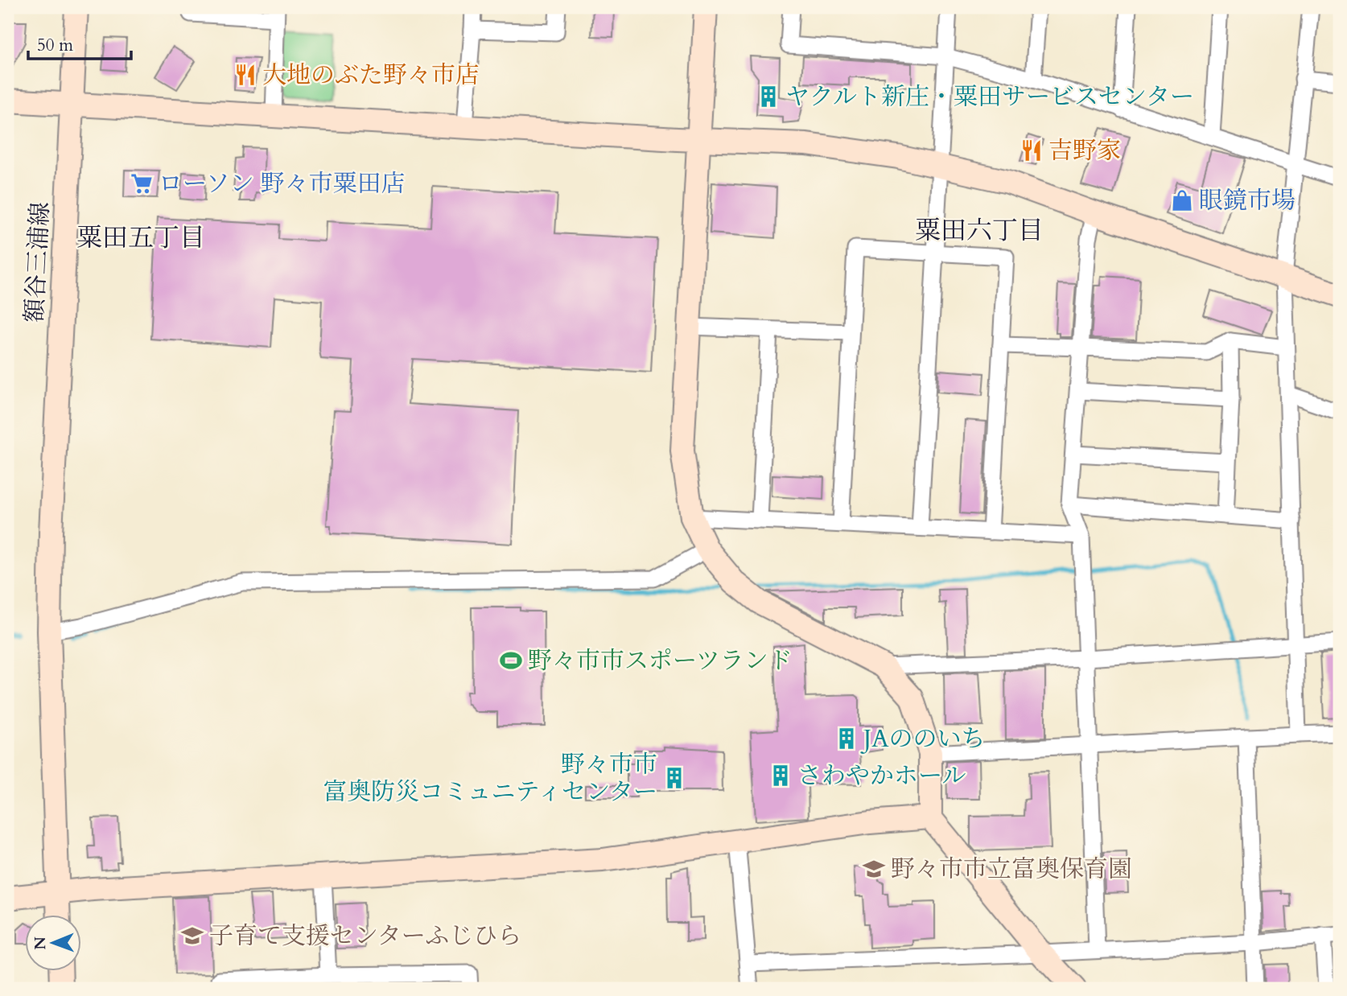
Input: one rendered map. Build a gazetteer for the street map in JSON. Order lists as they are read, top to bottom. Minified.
{"streets":{"street":["額谷三浦線"]},"districts":["粟田六丁目","粟田五丁目"],"places":{"restaurant":["大地のぶた野々市店","吉野家"],"building":["ヤクルト新庄・粟田サービスセンター","JAののいち","さわやかホール","野々市市 富奥防災コミュニティセンター"],"supermarket":["ローソン 野々市粟田店"],"shop":["眼鏡市場"],"sports":["野々市市スポーツランド"],"school or university":["野々市市立富奥保育園","子育て支援センターふじひら"]},"scale_bar":"50 m","north":"left"}
